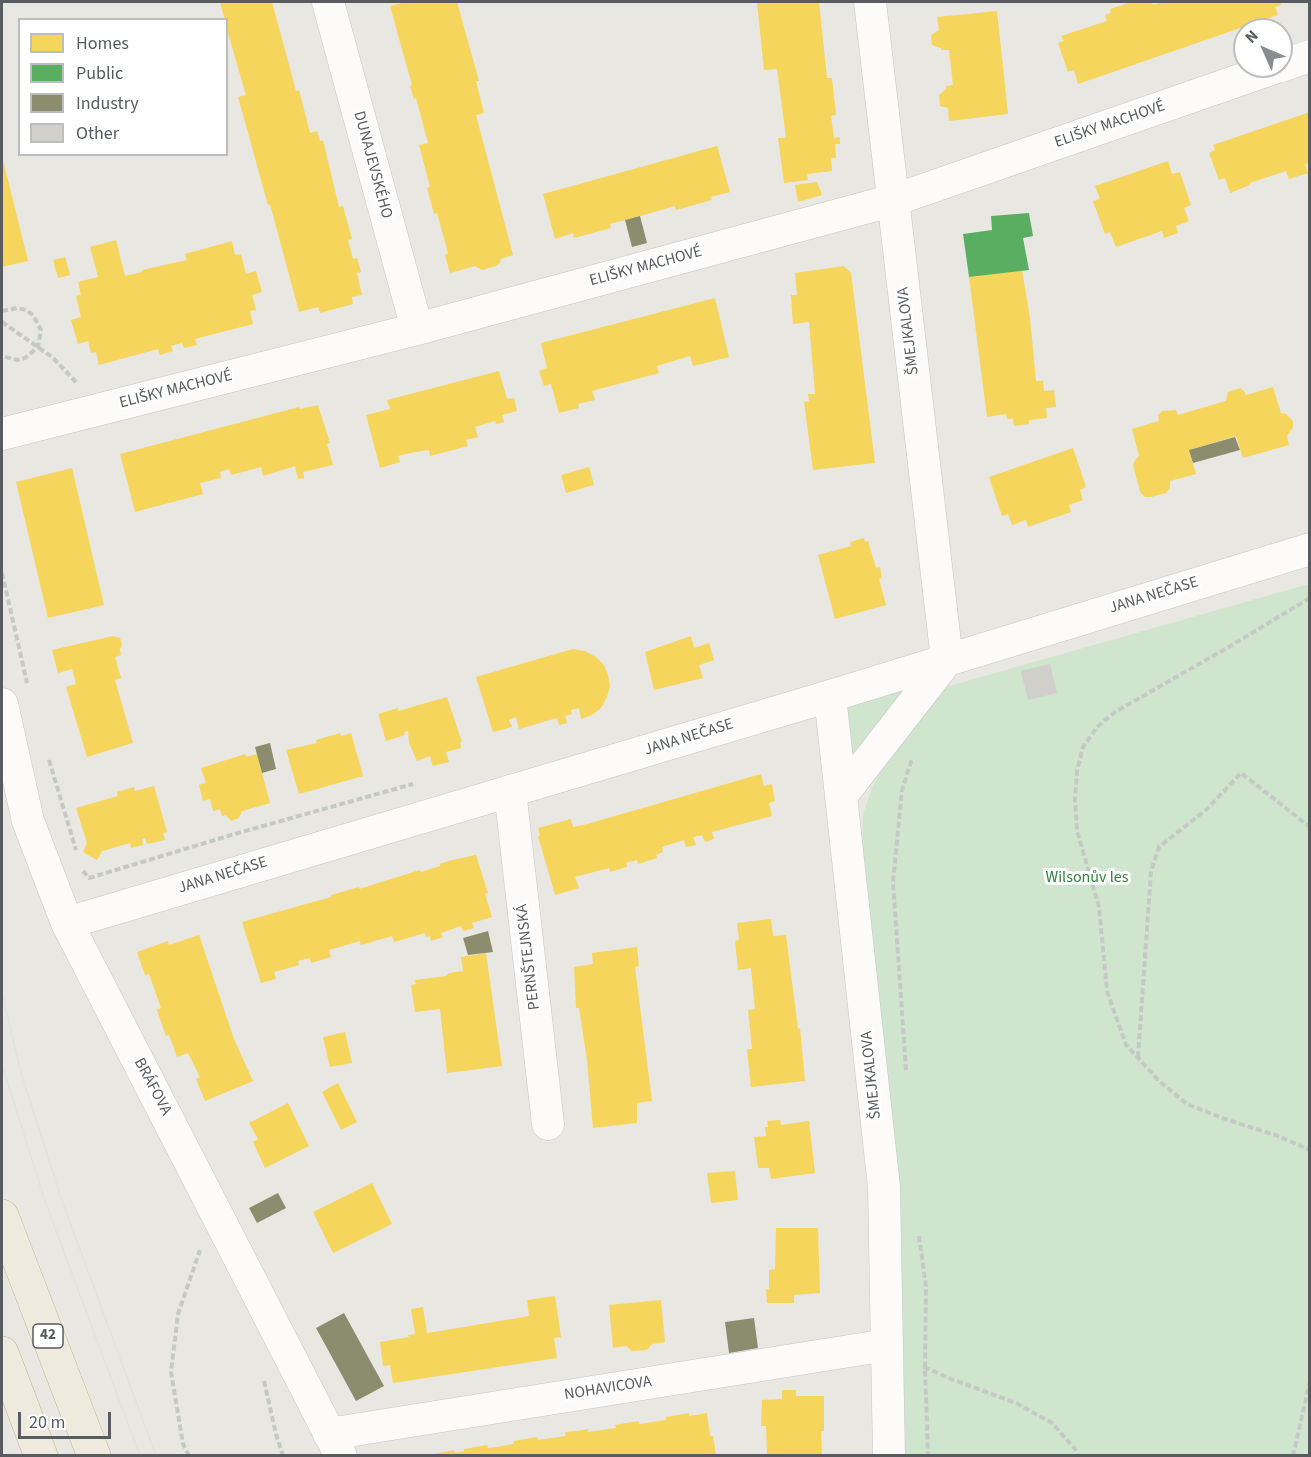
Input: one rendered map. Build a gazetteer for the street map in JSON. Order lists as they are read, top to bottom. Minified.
{"streets":{"highway":["42"],"street":["ELIŠKY MACHOVÉ","DUNAJEVSKÉHO","ŠMEJKALOVA","JANA NEČASE","PERNŠTEJNSKÁ","BRÁFOVA","NOHAVICOVA"]},"crossings":[["ELIŠKY MACHOVÉ","DUNAJEVSKÉHO"],["ELIŠKY MACHOVÉ","ŠMEJKALOVA"],["ŠMEJKALOVA","JANA NEČASE"],["ŠMEJKALOVA","NOHAVICOVA"],["JANA NEČASE","PERNŠTEJNSKÁ"],["JANA NEČASE","BRÁFOVA"],["BRÁFOVA","NOHAVICOVA"]],"parks":["Wilsonův les"],"legend":["Homes","Public","Industry","Other"],"scale_bar":"20 m","north":"top left"}
